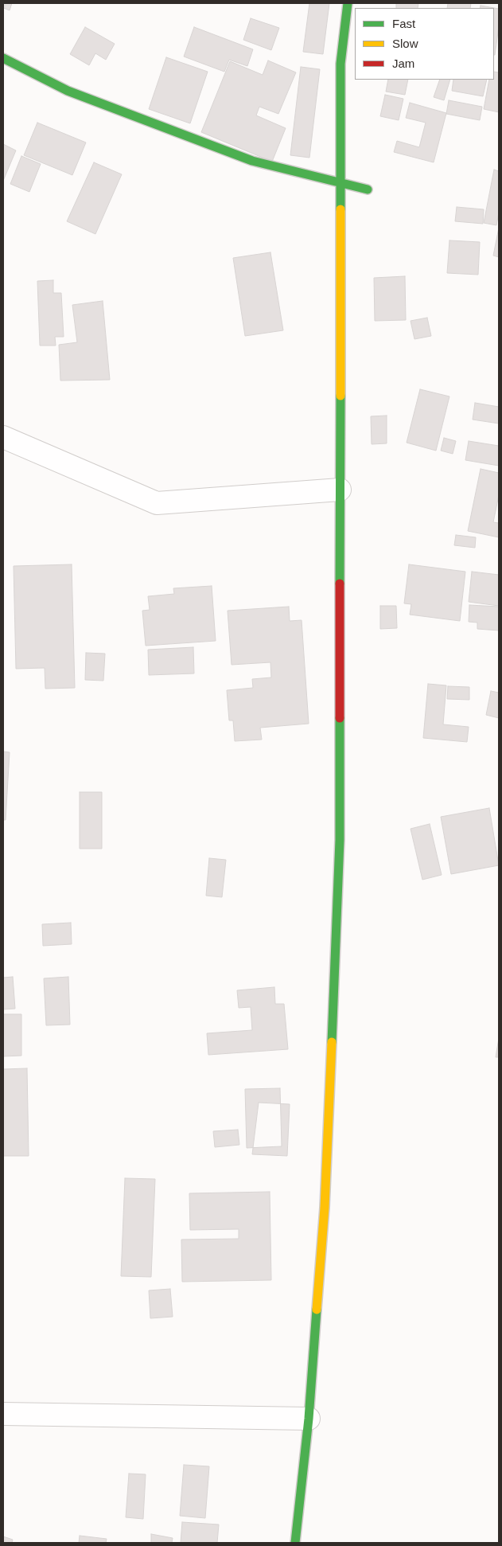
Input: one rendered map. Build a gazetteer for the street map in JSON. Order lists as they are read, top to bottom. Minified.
{"legend":["Fast","Slow","Jam"]}
